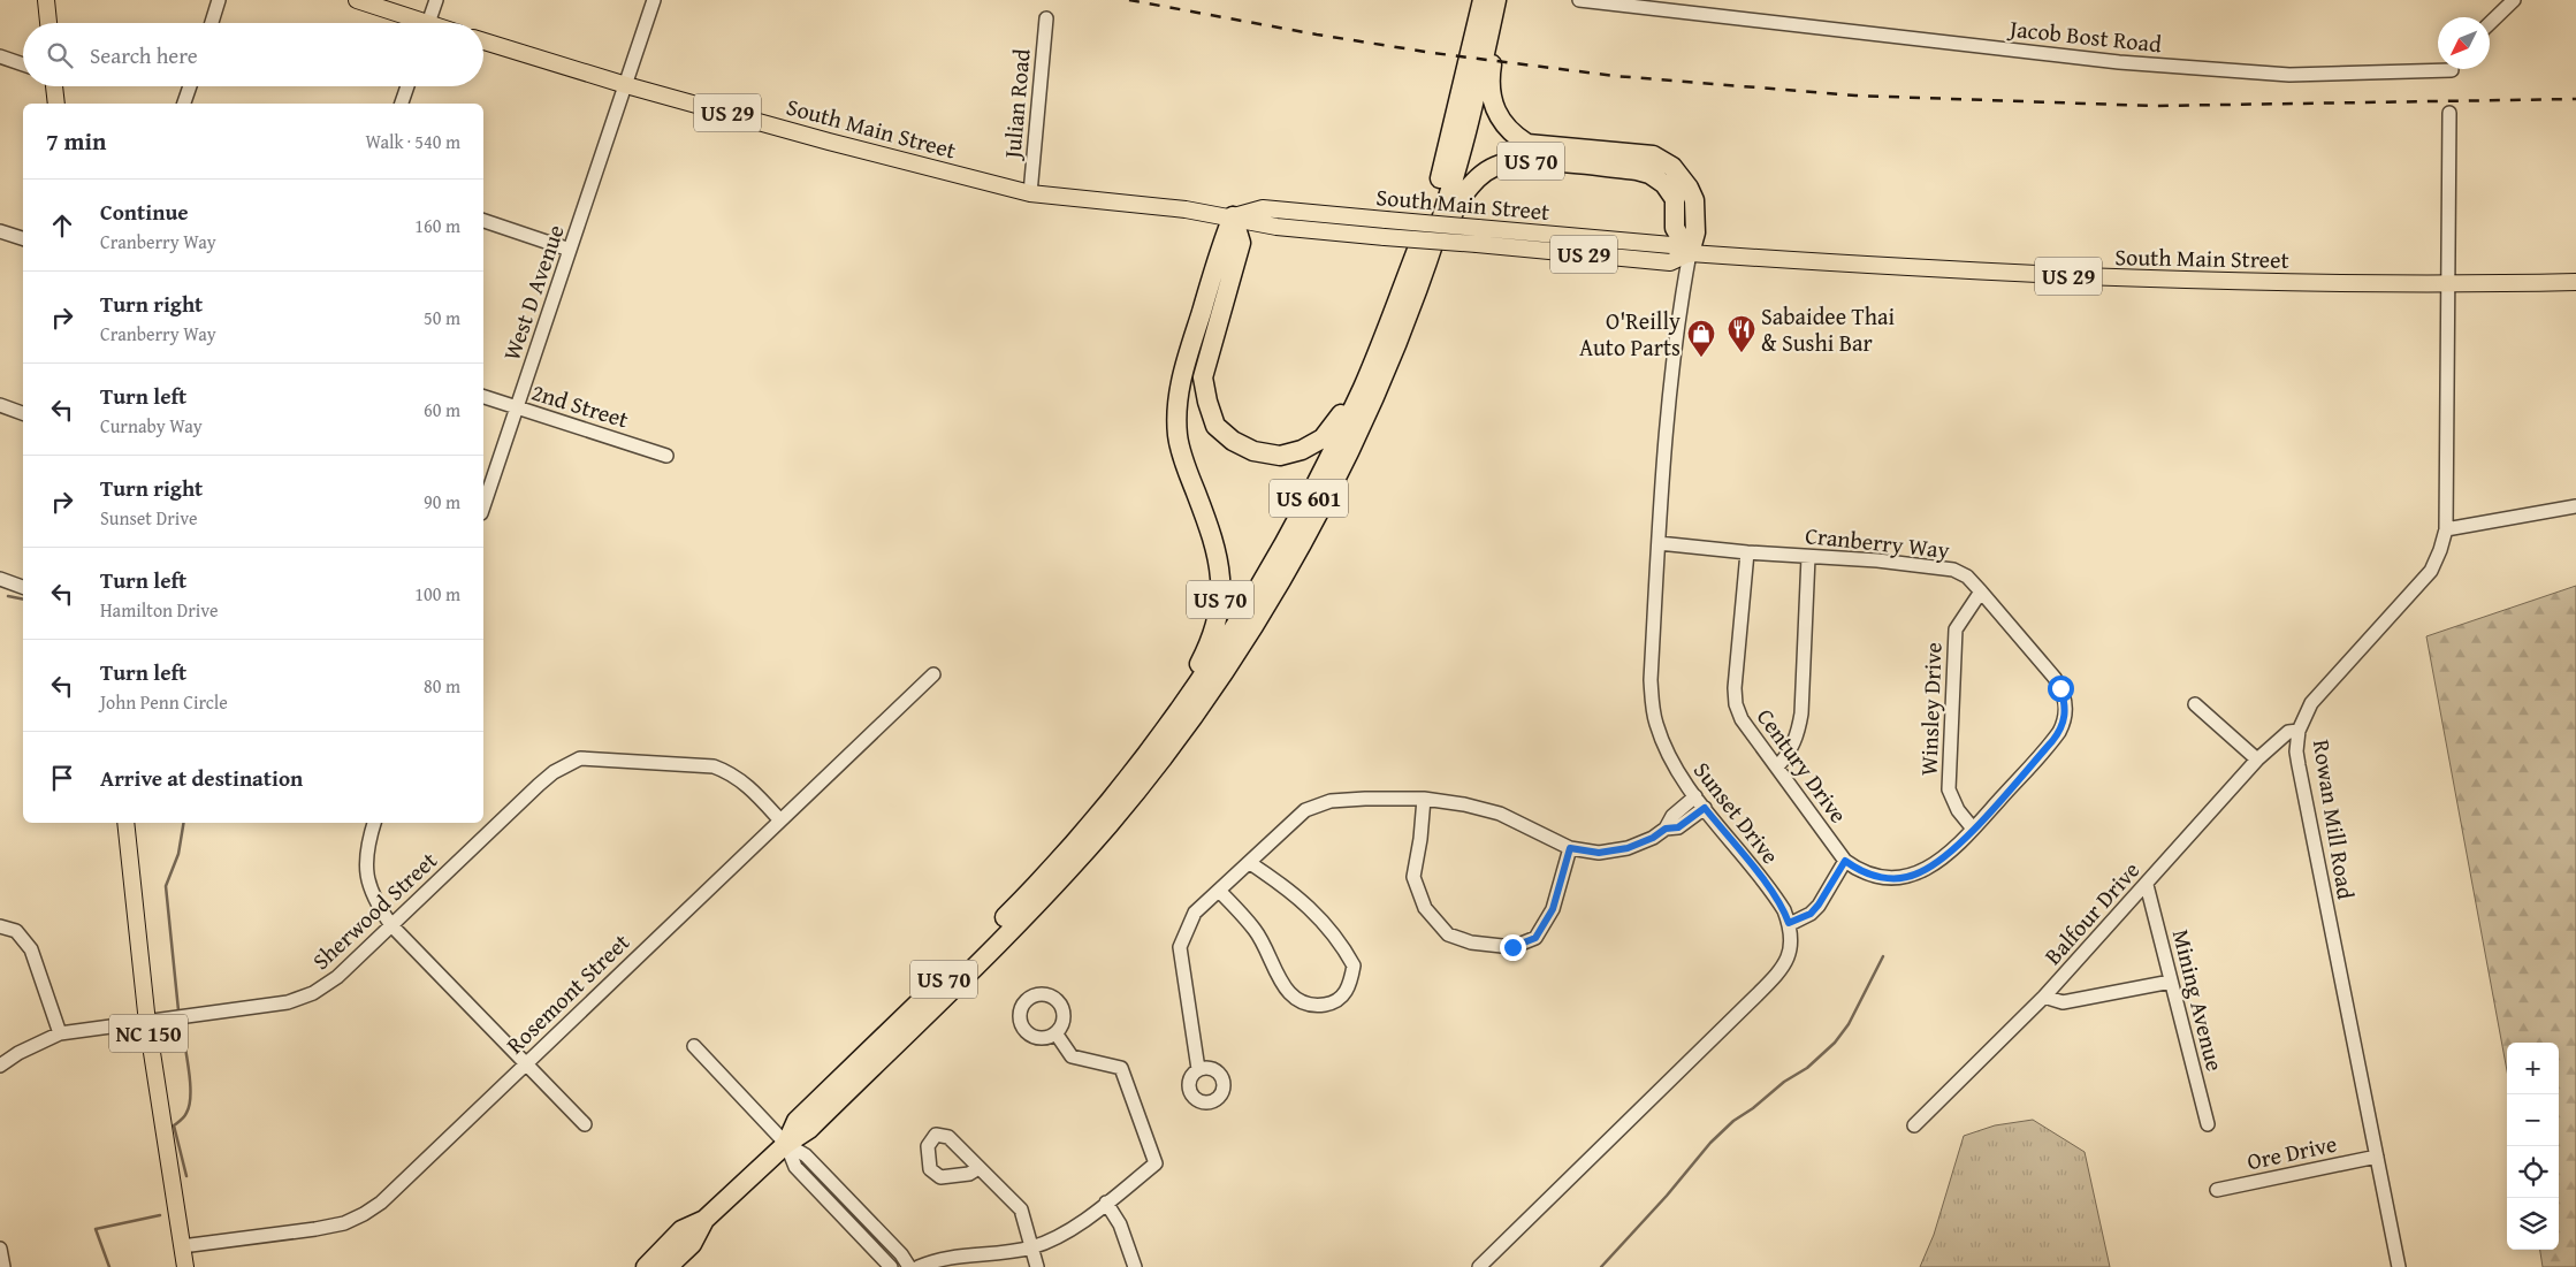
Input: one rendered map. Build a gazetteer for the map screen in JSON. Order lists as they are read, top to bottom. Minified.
{"streets":{"highway":["US 70","US 601"],"main road":["US 29","South Main Street","NC 150"],"street":["Jacob Bost Road","Julian Road","West D Avenue","2nd Street","Cranberry Way","Winsley Drive","Century Drive","Sunset Drive","Rowan Mill Road","Sherwood Street","Balfour Drive","Rosemont Street","Mining Avenue","Ore Drive"]},"crossings":[["Julian Road","South Main Street"],["South Main Street","US 70"],["South Main Street","West D Avenue"],["South Main Street","Sunset Drive"],["South Main Street","Rowan Mill Road"],["US 70","US 601"],["US 70","Sunset Drive"],["West D Avenue","2nd Street"],["Cranberry Way","Winsley Drive"],["Cranberry Way","Century Drive"],["Cranberry Way","Sunset Drive"],["Rowan Mill Road","Balfour Drive"],["Rowan Mill Road","Ore Drive"],["Sherwood Street","Rosemont Street"],["Sherwood Street","NC 150"],["Balfour Drive","Mining Avenue"],["Rosemont Street","NC 150"]],"places":{"restaurant":["Sabaidee Thai & Sushi Bar"],"shop":["O'Reilly Auto Parts"]},"north":"bottom left","page":{"search":"Search here","heading":["7 min","Walk · 540 m"],"list":[["Continue","Cranberry Way","160 m"],["Turn right","Cranberry Way","50 m"],["Turn left","Curnaby Way","60 m"],["Turn right","Sunset Drive","90 m"],["Turn left","Hamilton Drive","100 m"],["Turn left","John Penn Circle","80 m"],"Arrive at destination"],"map_buttons":["+","−"]}}
